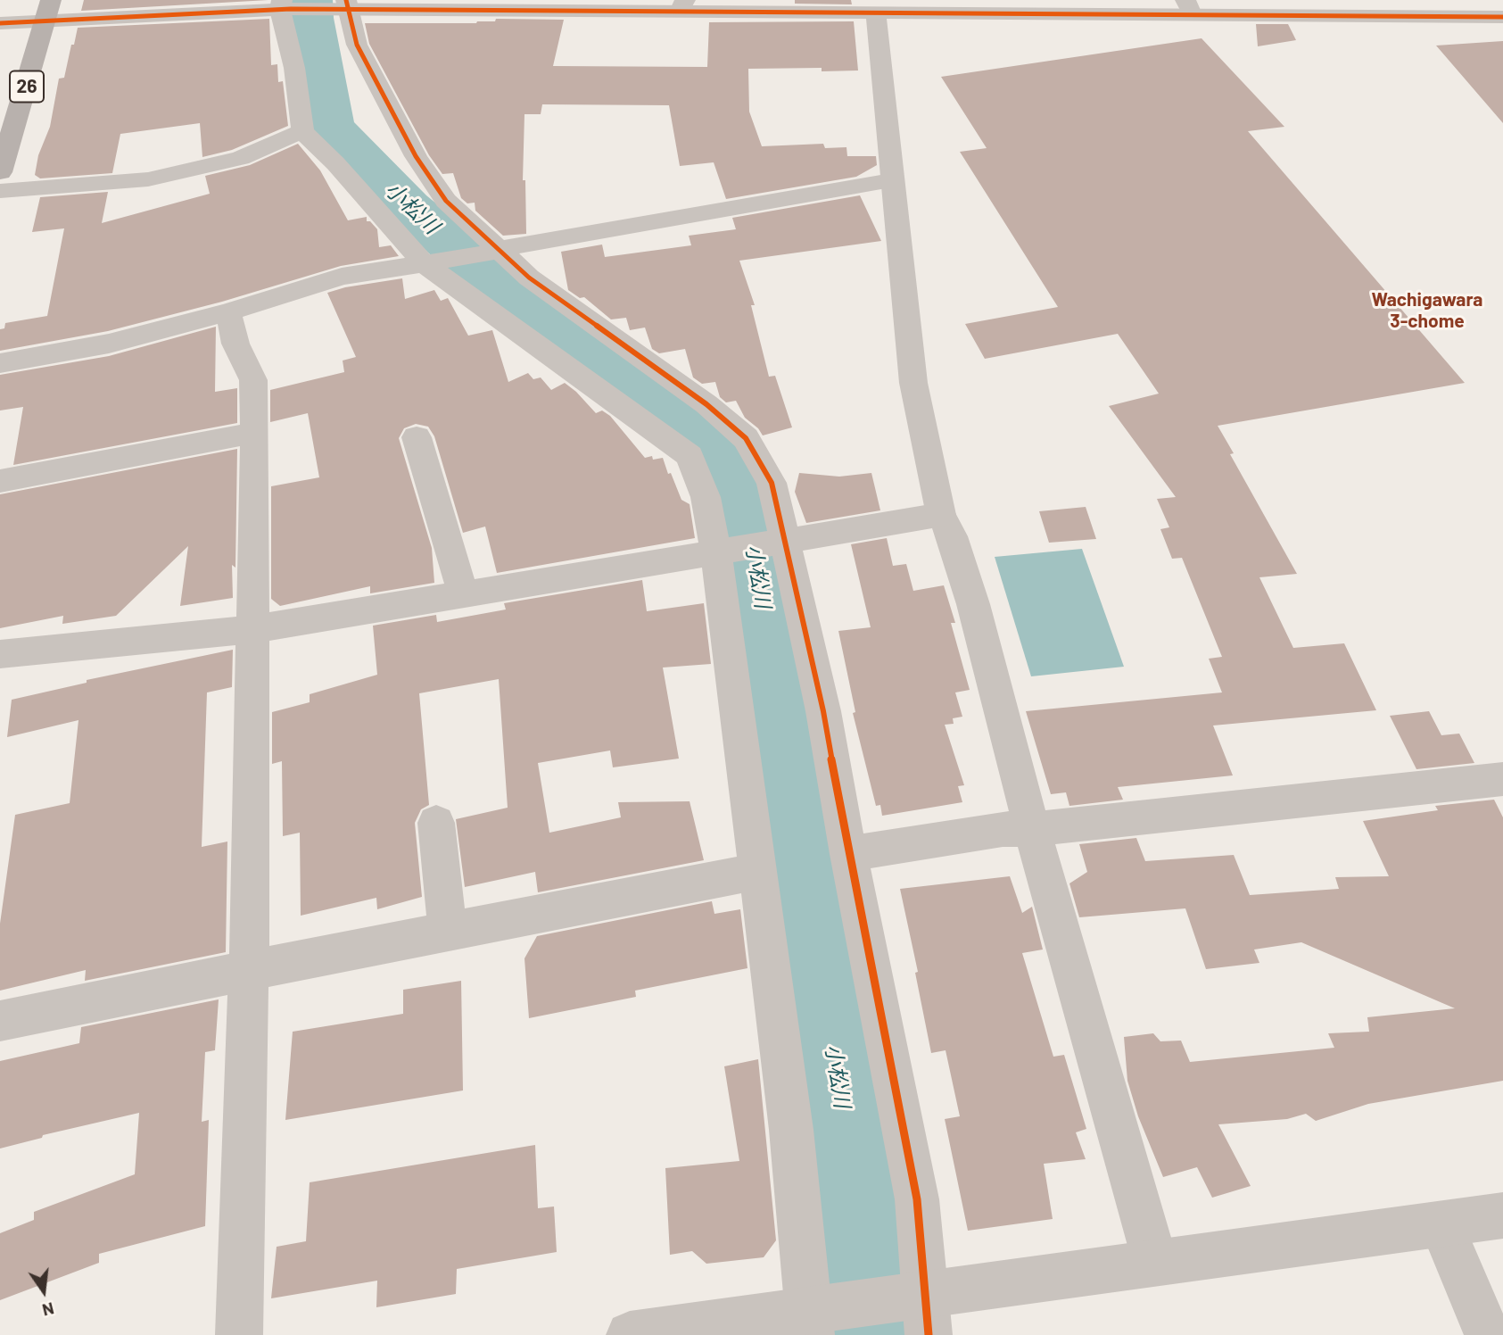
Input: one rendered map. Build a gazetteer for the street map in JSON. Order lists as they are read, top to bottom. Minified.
{"streets":{"main road":["26"]},"districts":["Wachigawara 3-chome"],"water":["小松川"],"north":"bottom"}
